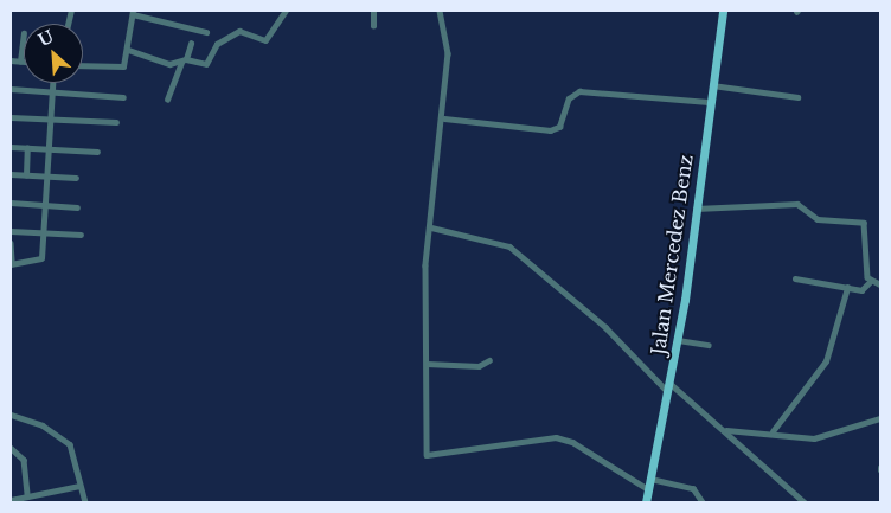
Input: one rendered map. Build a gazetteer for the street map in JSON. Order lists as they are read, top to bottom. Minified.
{"streets":{"main road":["Jalan Mercedez Benz"]},"north":"top left"}
